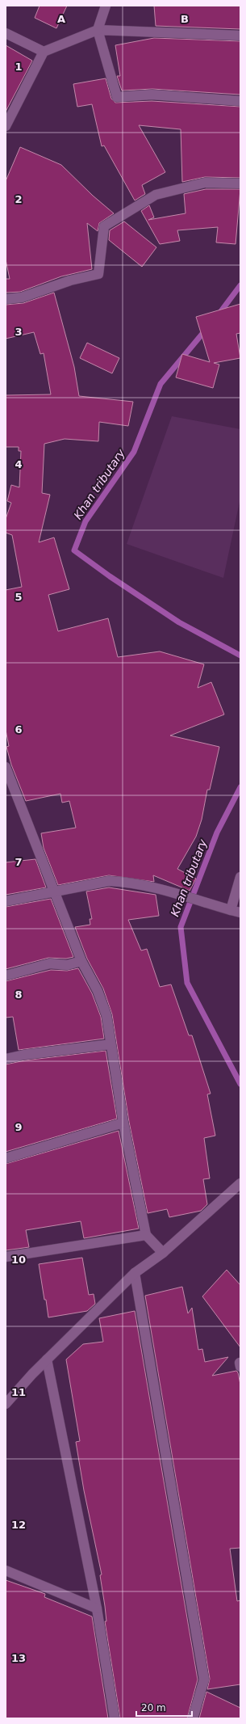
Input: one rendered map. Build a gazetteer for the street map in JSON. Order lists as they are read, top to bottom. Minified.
{"water":["Khan tributary"],"scale_bar":"20 m","grid":{"columns":["A","B"],"rows":["1","2","3","4","5","6","7","8","9","10","11","12","13"]}}
